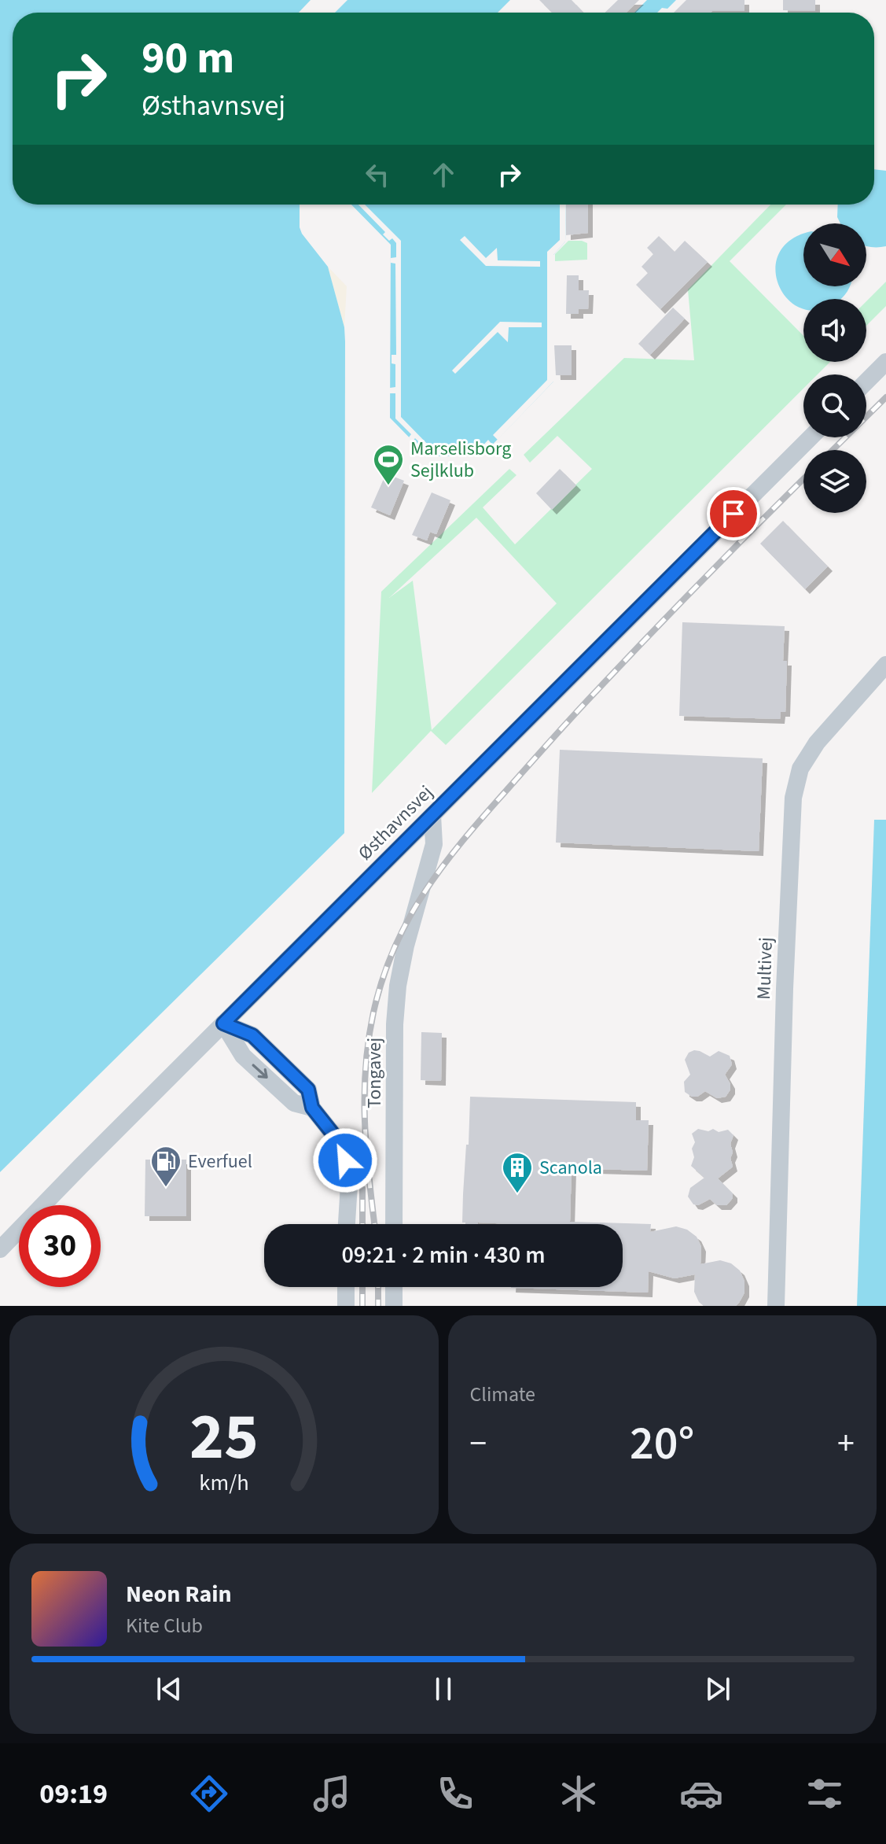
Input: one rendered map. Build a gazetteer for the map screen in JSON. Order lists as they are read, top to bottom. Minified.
{"streets":{"street":["Østhavnsvej","Multivej","Tongavej"]},"crossings":[["Østhavnsvej","Tongavej"]],"places":{"sports":["Marselisborg Sejlklub"],"fuel station":["Everfuel"],"building":["Scanola"]},"north":"bottom right","page":{"turn":["90 m","Østhavnsvej"],"limit":"30","trip":"09:21 · 2 min · 430 m","tile":"Climate","heat":["−","20°","+"],"song":["Neon Rain","Kite Club"],"tabs":"09:19","gauge":["25","km/h"]}}
